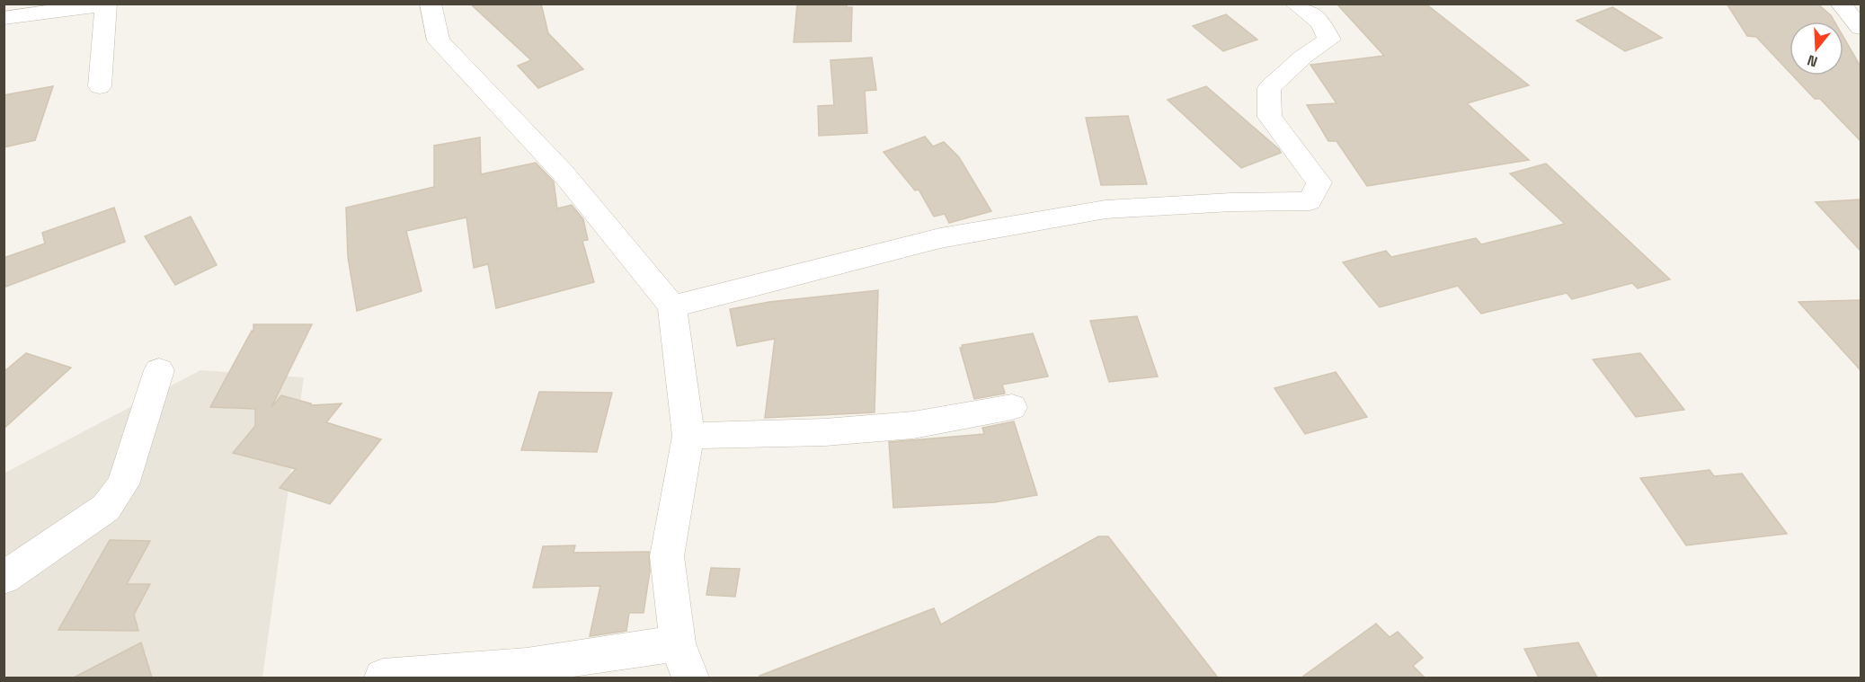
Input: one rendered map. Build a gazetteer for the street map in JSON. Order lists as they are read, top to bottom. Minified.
{"north":"bottom"}
